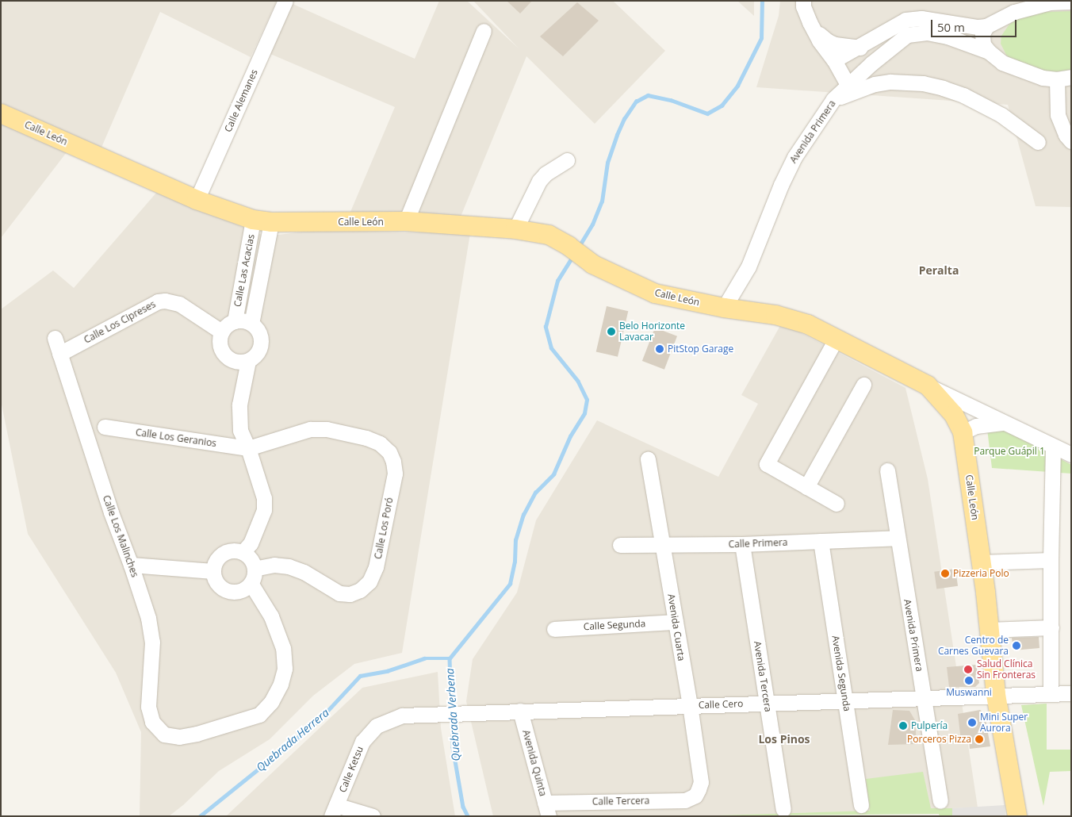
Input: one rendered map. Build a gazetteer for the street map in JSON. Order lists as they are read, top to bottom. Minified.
{"streets":{"main road":["Calle León"],"street":["Calle Alemanes","Avenida Primera","Calle Las Acacias","Calle Los Cipreses","Calle Los Geranios","Calle Los Poró","Calle Los Malinches","Calle Primera","Calle Segunda","Avenida Cuarta","Avenida Segunda","Avenida Tercera","Calle Cero","Avenida Quinta","Calle Ketsu","Calle Tercera"]},"crossings":[["Calle Alemanes","Calle León"],["Avenida Primera","Calle León"],["Avenida Primera","Calle Primera"],["Avenida Primera","Calle Cero"],["Calle León","Calle Las Acacias"],["Calle León","Calle Cero"],["Calle Las Acacias","Calle Los Cipreses"],["Calle Los Cipreses","Calle Los Malinches"],["Calle Los Geranios","Calle Los Poró"],["Calle Los Poró","Calle Los Malinches"],["Calle Primera","Avenida Cuarta"],["Calle Primera","Avenida Segunda"],["Calle Primera","Avenida Tercera"],["Calle Segunda","Avenida Cuarta"],["Avenida Cuarta","Calle Cero"],["Avenida Cuarta","Calle Tercera"],["Avenida Segunda","Calle Cero"],["Avenida Tercera","Calle Cero"],["Calle Cero","Avenida Quinta"],["Calle Cero","Calle Ketsu"],["Avenida Quinta","Calle Tercera"]],"districts":["Peralta","Los Pinos"],"water":["Quebrada Verbena","Quebrada Herrera"],"parks":["Parque Guápil 1"],"places":["Belo Horizonte Lavacar","PitStop Garage","Pizzeria Polo","Centro de Carnes Guevara","Salud Clínica Sin Fronteras","Muswanni","Mini Super Aurora","Pulpería","Porceros Pizza"],"scale_bar":"50 m"}
